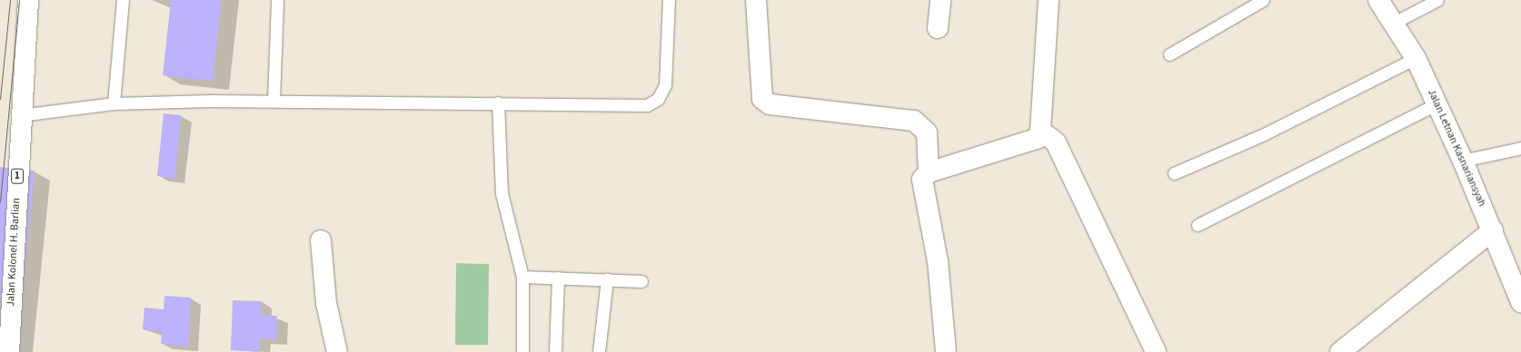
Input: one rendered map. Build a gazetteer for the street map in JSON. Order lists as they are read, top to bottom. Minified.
{"streets":{"main road":["Jalan Letnan Kasnariansyah","1","Jalan Kolonel H. Barlian"]}}
